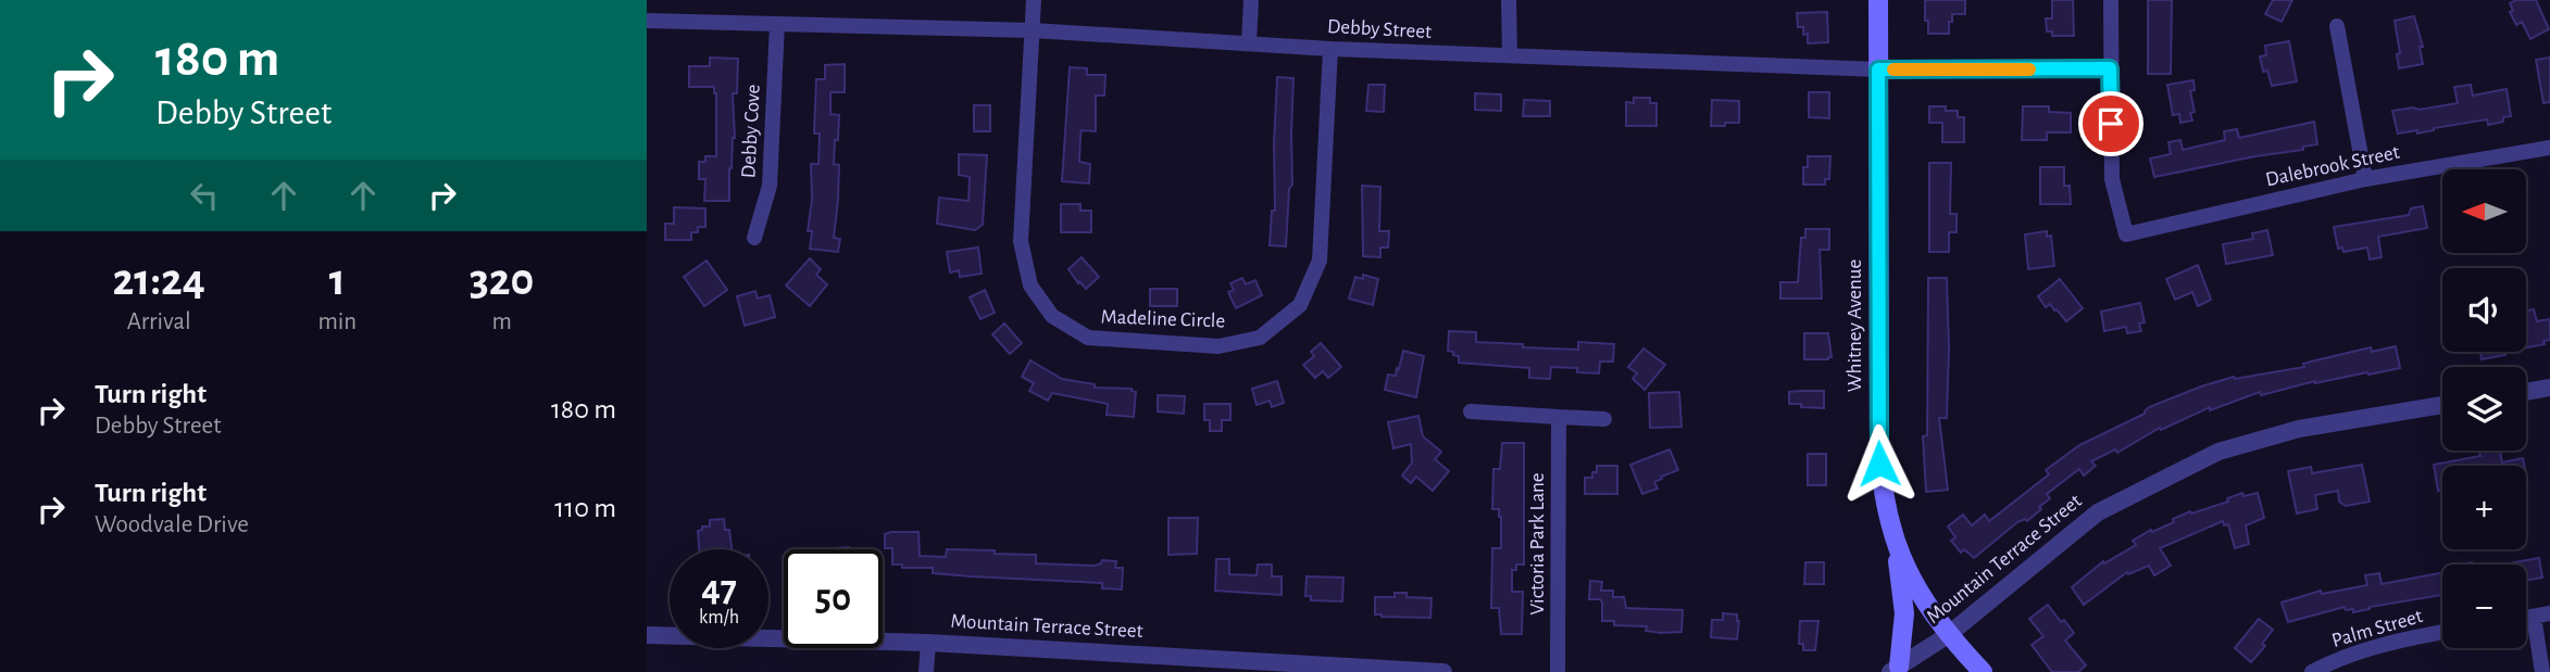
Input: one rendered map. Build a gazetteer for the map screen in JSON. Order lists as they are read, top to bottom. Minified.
{"streets":{"main road":["Whitney Avenue"],"street":["Debby Street","Debby Cove","Dalebrook Street","Madeline Circle","Victoria Park Lane","Mountain Terrace Street","Palm Street"]},"crossings":[["Debby Street","Debby Cove"],["Debby Street","Dalebrook Street"],["Debby Street","Madeline Circle"],["Debby Street","Whitney Avenue"],["Whitney Avenue","Mountain Terrace Street"]],"north":"left","page":{"turn":["180 m","Debby Street"],"map_buttons":["+","−"],"eta":["21:24","Arrival","1","min","320","m"],"list":[{"name":"Turn right","note":"Debby Street","value":"180 m"},{"name":"Turn right","note":"Woodvale Drive","value":"110 m"}],"speed":"47 km/h","limit":"50"}}
